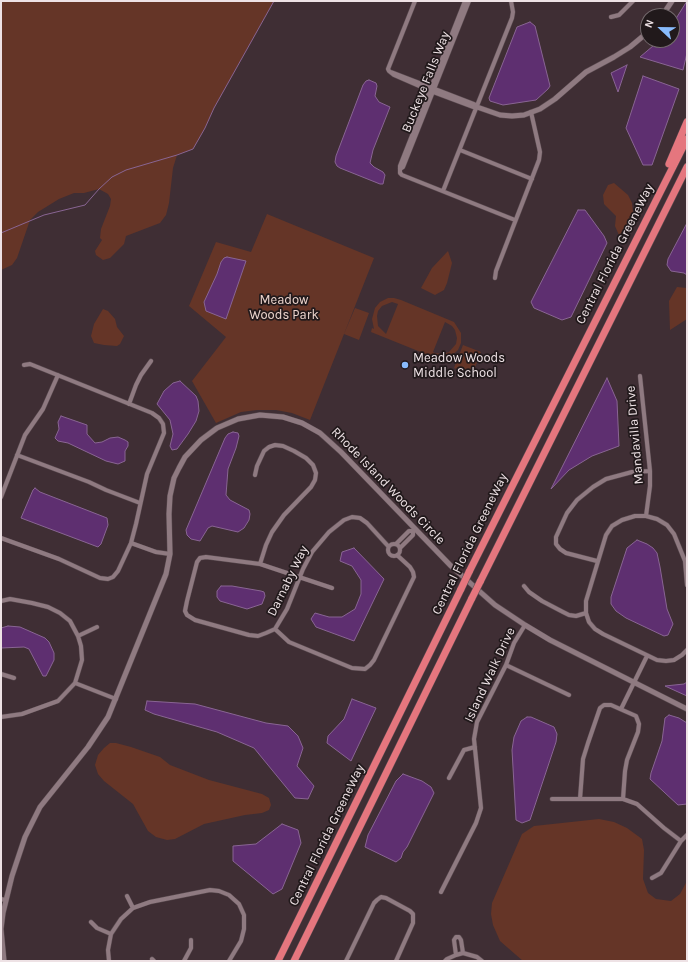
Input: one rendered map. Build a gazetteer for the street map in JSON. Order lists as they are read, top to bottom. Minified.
{"streets":{"highway":["Central Florida GreeneWay"],"street":["Buckeye Falls Way","Mandavilla Drive","Rhode Island Woods Circle","Darnaby Way","Island Walk Drive"]},"crossings":[["Rhode Island Woods Circle","Island Walk Drive"]],"parks":["Meadow Woods Park"],"places":["Meadow Woods Middle School"],"north":"left"}
